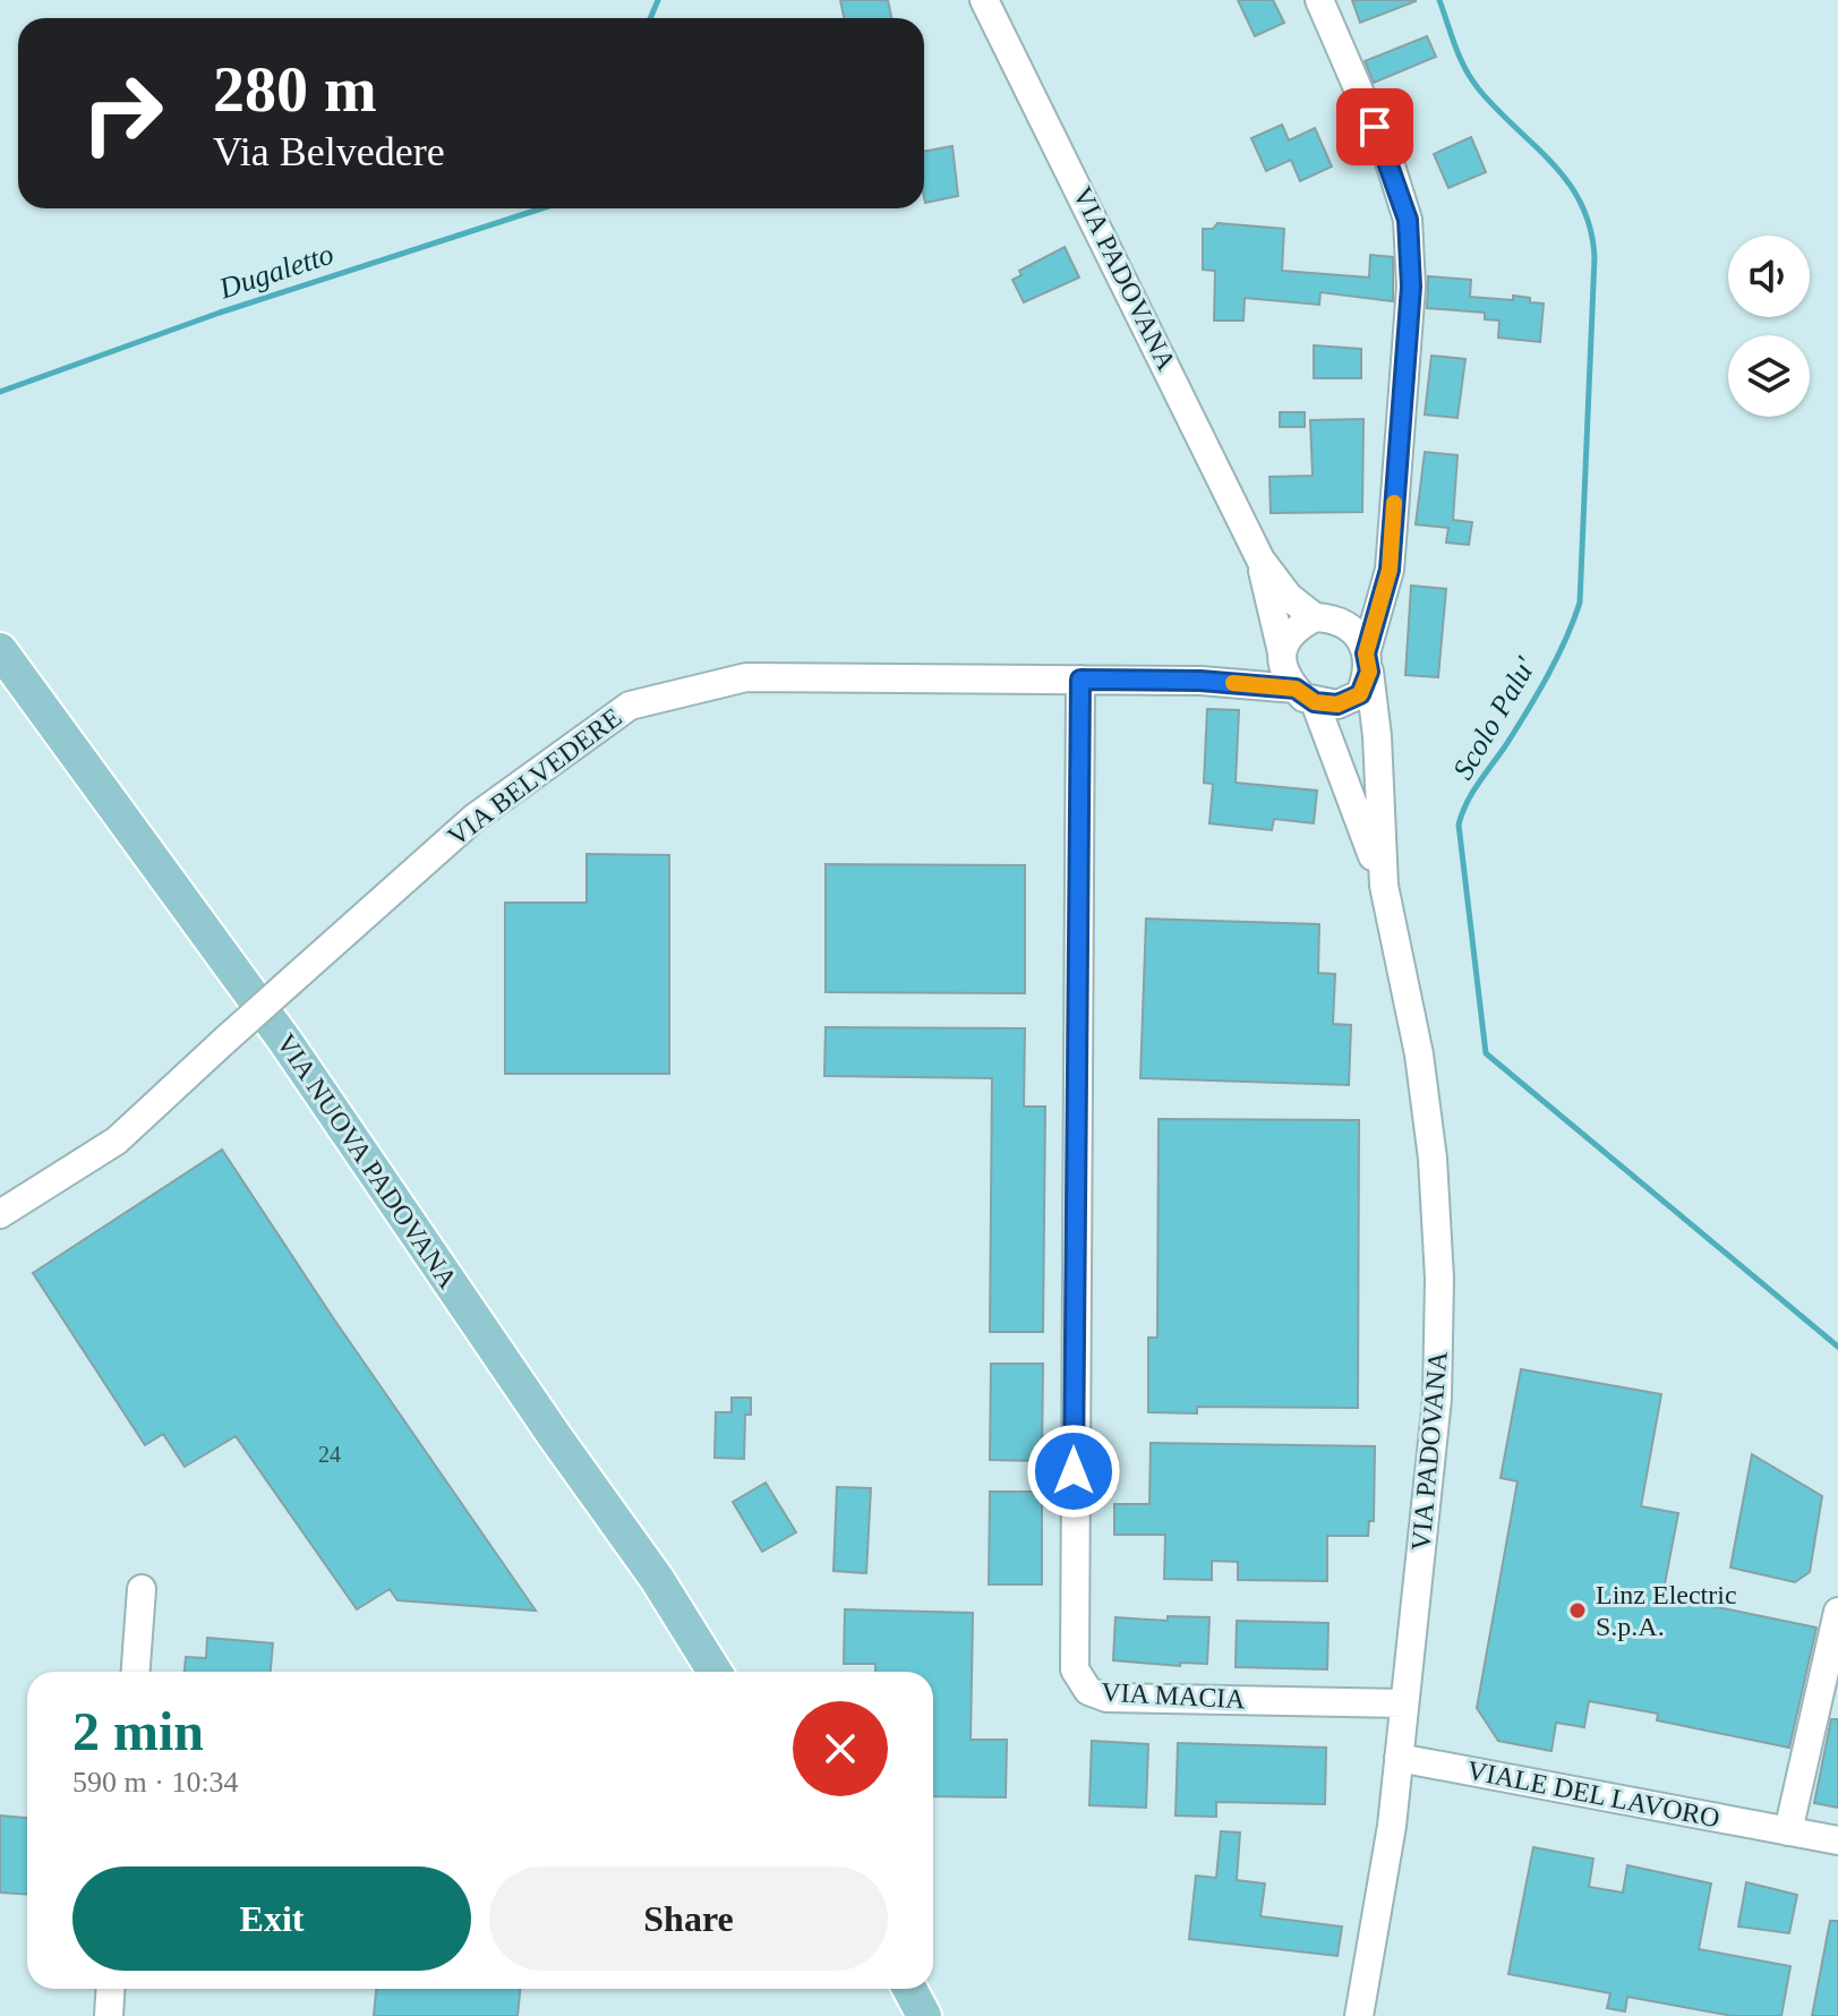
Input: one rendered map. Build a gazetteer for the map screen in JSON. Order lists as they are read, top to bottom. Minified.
{"streets":{"main road":["VIA NUOVA PADOVANA"],"street":["VIA PADOVANA","VIA BELVEDERE","VIA MACIA","VIALE DEL LAVORO"]},"crossings":[["VIA PADOVANA","VIA BELVEDERE"],["VIA PADOVANA","VIA MACIA"],["VIA PADOVANA","VIALE DEL LAVORO"],["VIA BELVEDERE","VIA MACIA"]],"water":["Dugaletto","Scolo Palu'"],"places":["Linz Electric S.p.A."],"house_numbers":["24"],"page":{"turn":["280 m","Via Belvedere"],"heading":["2 min","590 m · 10:34"],"buttons":["Exit","Share"]}}
